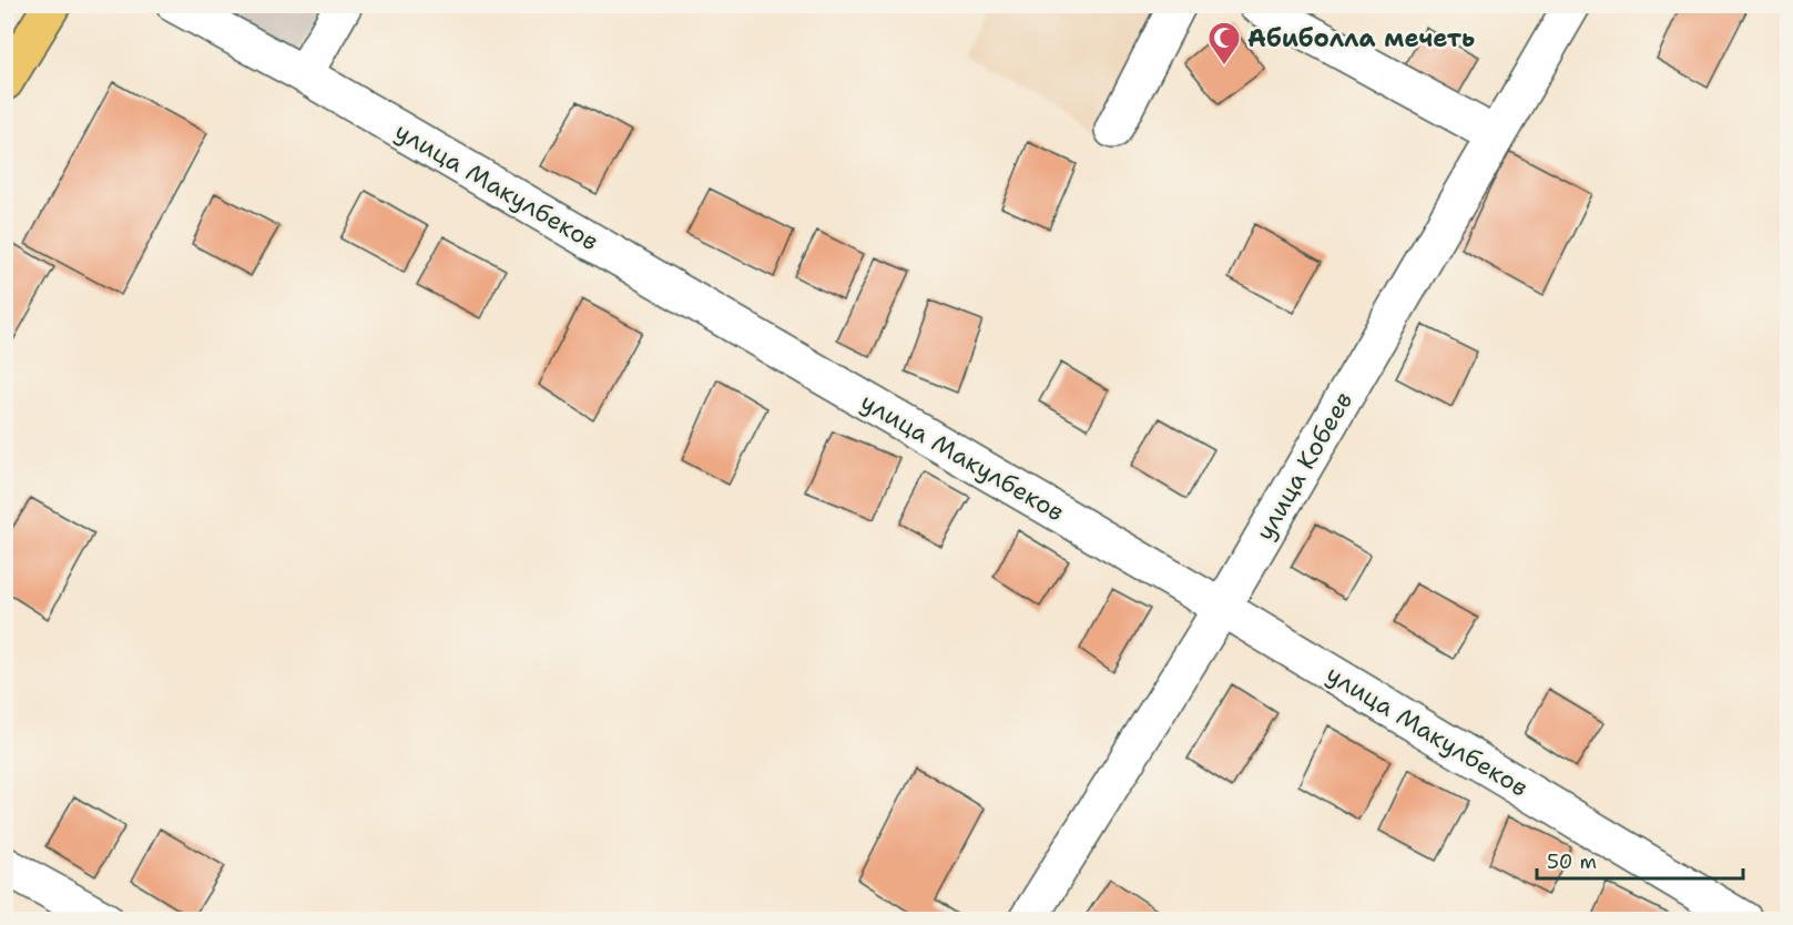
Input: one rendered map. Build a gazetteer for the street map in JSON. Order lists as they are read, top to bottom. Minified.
{"streets":{"street":["улица Макулбеков","улица Кобеев"]},"crossings":[["улица Макулбеков","улица Кобеев"]],"places":{"mosque":["Абиболла мечеть"]},"scale_bar":"50 m"}
